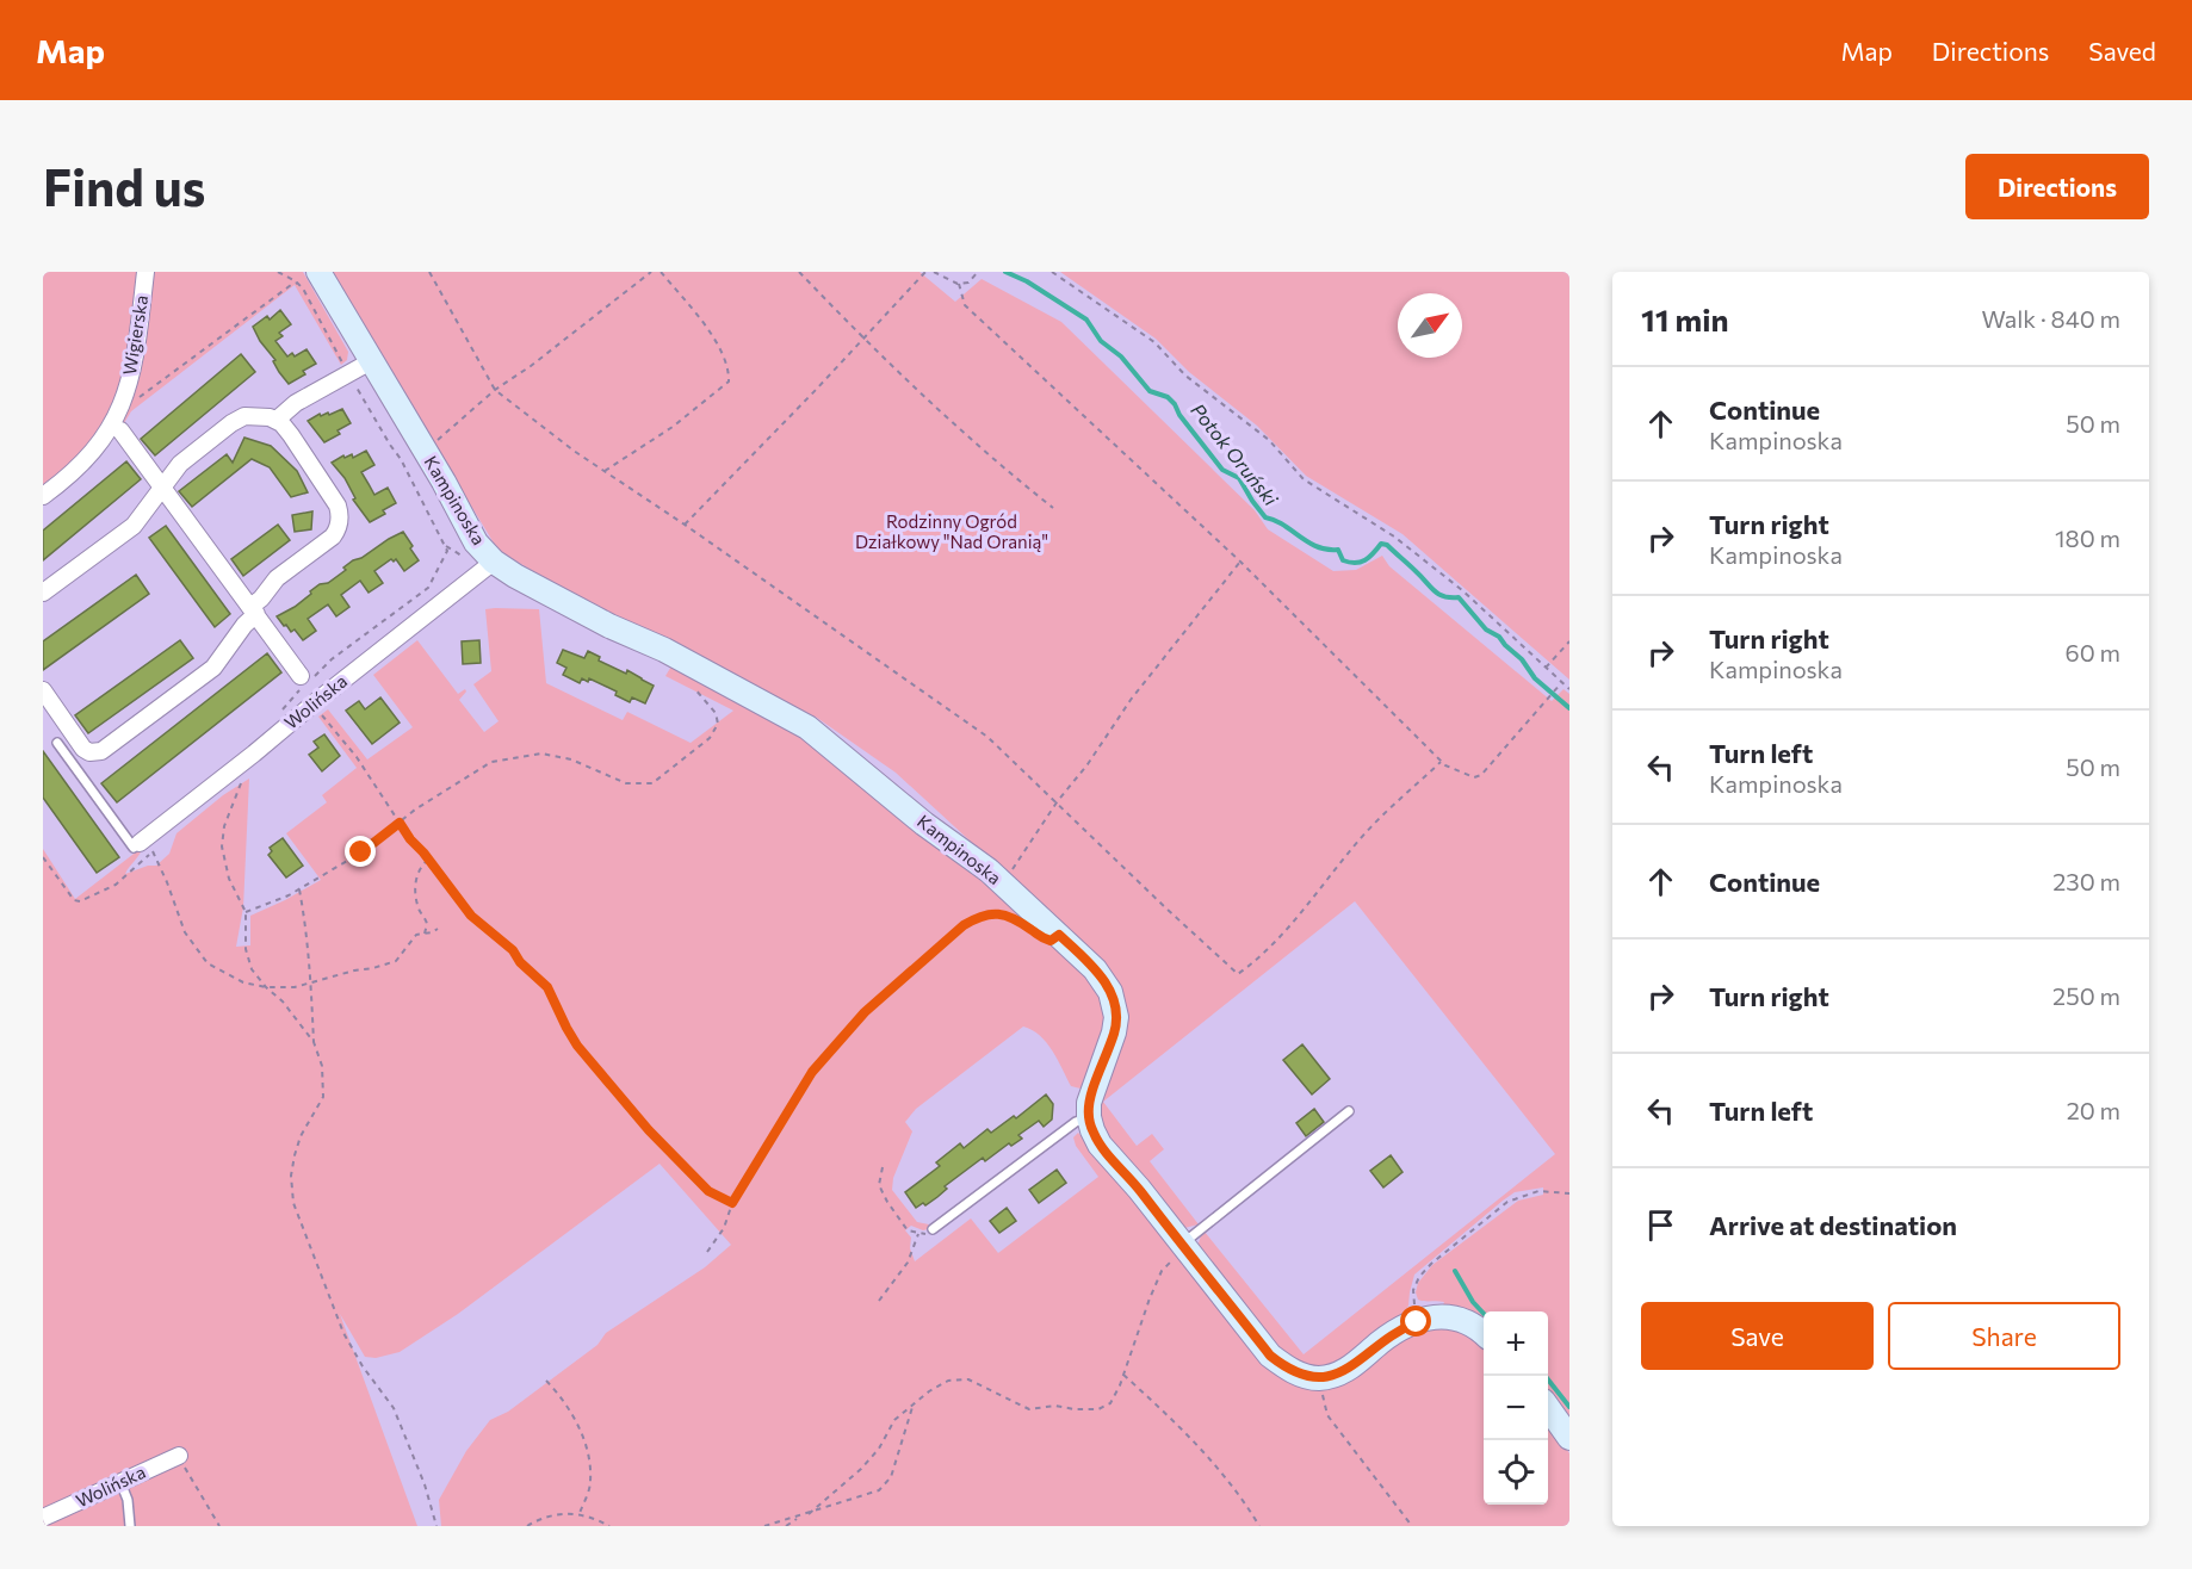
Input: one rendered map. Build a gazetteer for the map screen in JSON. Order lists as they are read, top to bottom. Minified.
{"streets":{"street":["Wigierska","Kampinoska","Wolińska"]},"crossings":[["Kampinoska","Wolińska"]],"water":["Potok Oruński"],"parks":["Rodzinny Ogród Działkowy \"Nad Oranią\""],"north":"top right","page":{"header":"Map","nav":["Map","Directions","Saved"],"buttons":["Directions",["Save","Share"]],"title":"Find us","heading":["11 min","Walk · 840 m"],"list":[["Continue","Kampinoska","50 m"],["Turn right","Kampinoska","180 m"],["Turn right","Kampinoska","60 m"],["Turn left","Kampinoska","50 m"],["Continue","230 m"],["Turn right","250 m"],["Turn left","20 m"],"Arrive at destination"],"map_buttons":["+","−"]}}
